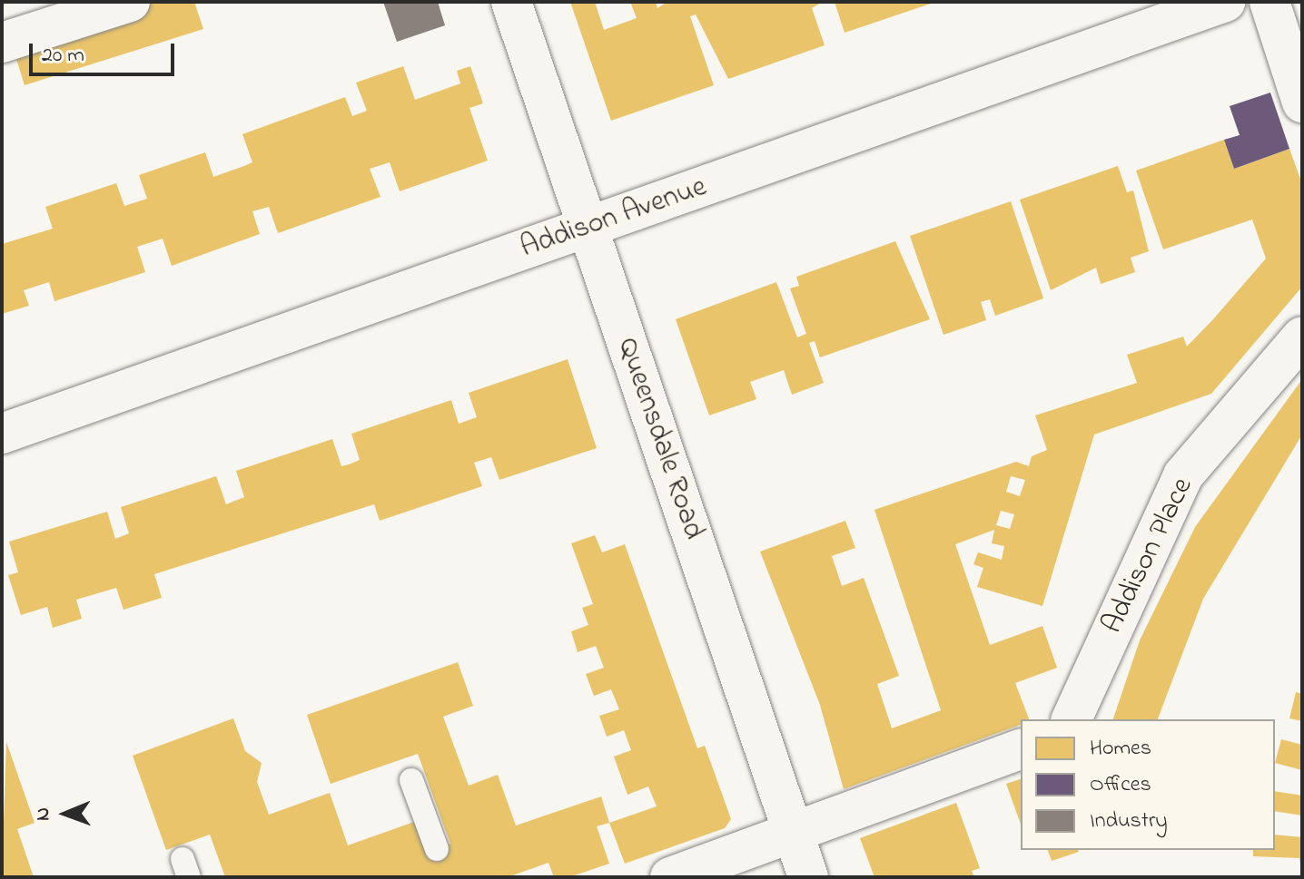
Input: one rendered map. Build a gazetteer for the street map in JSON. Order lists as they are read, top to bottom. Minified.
{"streets":{"street":["Addison Avenue","Queensdale Road","Addison Place"]},"crossings":[["Addison Avenue","Queensdale Road"]],"legend":["Homes","Offices","Industry"],"scale_bar":"20 m","north":"left"}
